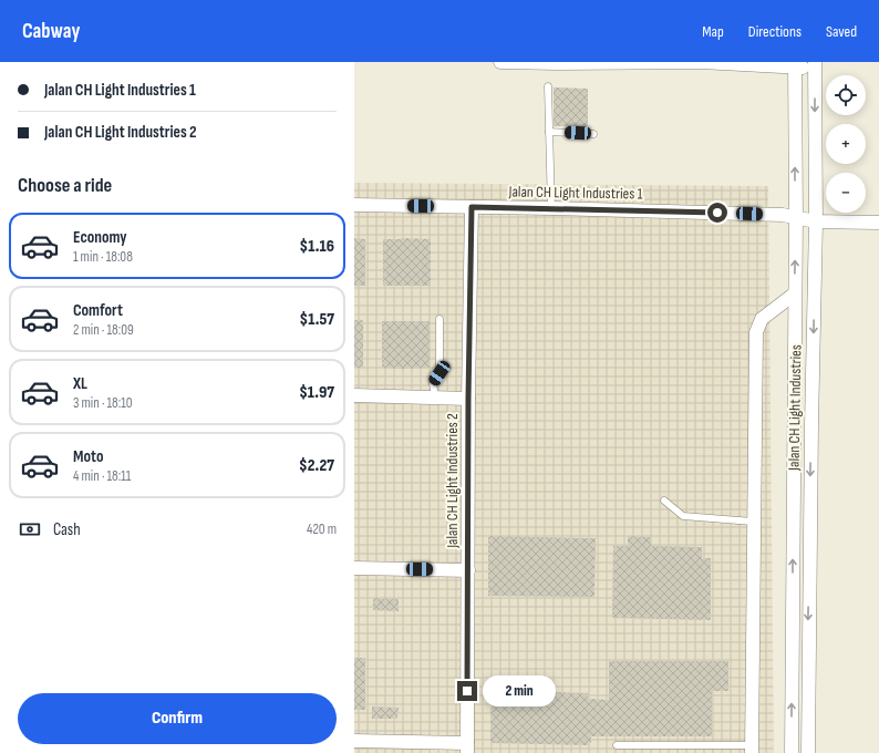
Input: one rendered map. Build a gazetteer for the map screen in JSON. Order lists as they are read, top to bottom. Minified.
{"streets":{"street":["Jalan CH Light Industries 1","Jalan CH Light Industries","Jalan CH Light Industries 2"]},"crossings":[["Jalan CH Light Industries 1","Jalan CH Light Industries"],["Jalan CH Light Industries 1","Jalan CH Light Industries 2"]],"page":{"header":"Cabway","nav":["Map","Directions","Saved"],"banner":["Jalan CH Light Industries 1","Jalan CH Light Industries 2"],"map_buttons":["+","−"],"heading":"Choose a ride","list":[{"name":"Economy","note":"1 min · 18:08","value":"$1.16"},{"name":"Comfort","note":"2 min · 18:09","value":"$1.57"},{"name":"XL","note":"3 min · 18:10","value":"$1.97"},{"name":"Moto","note":"4 min · 18:11","value":"$2.27"}],"pay":["Cash","420 m"],"bubble":"2 min","buttons":"Confirm"}}
